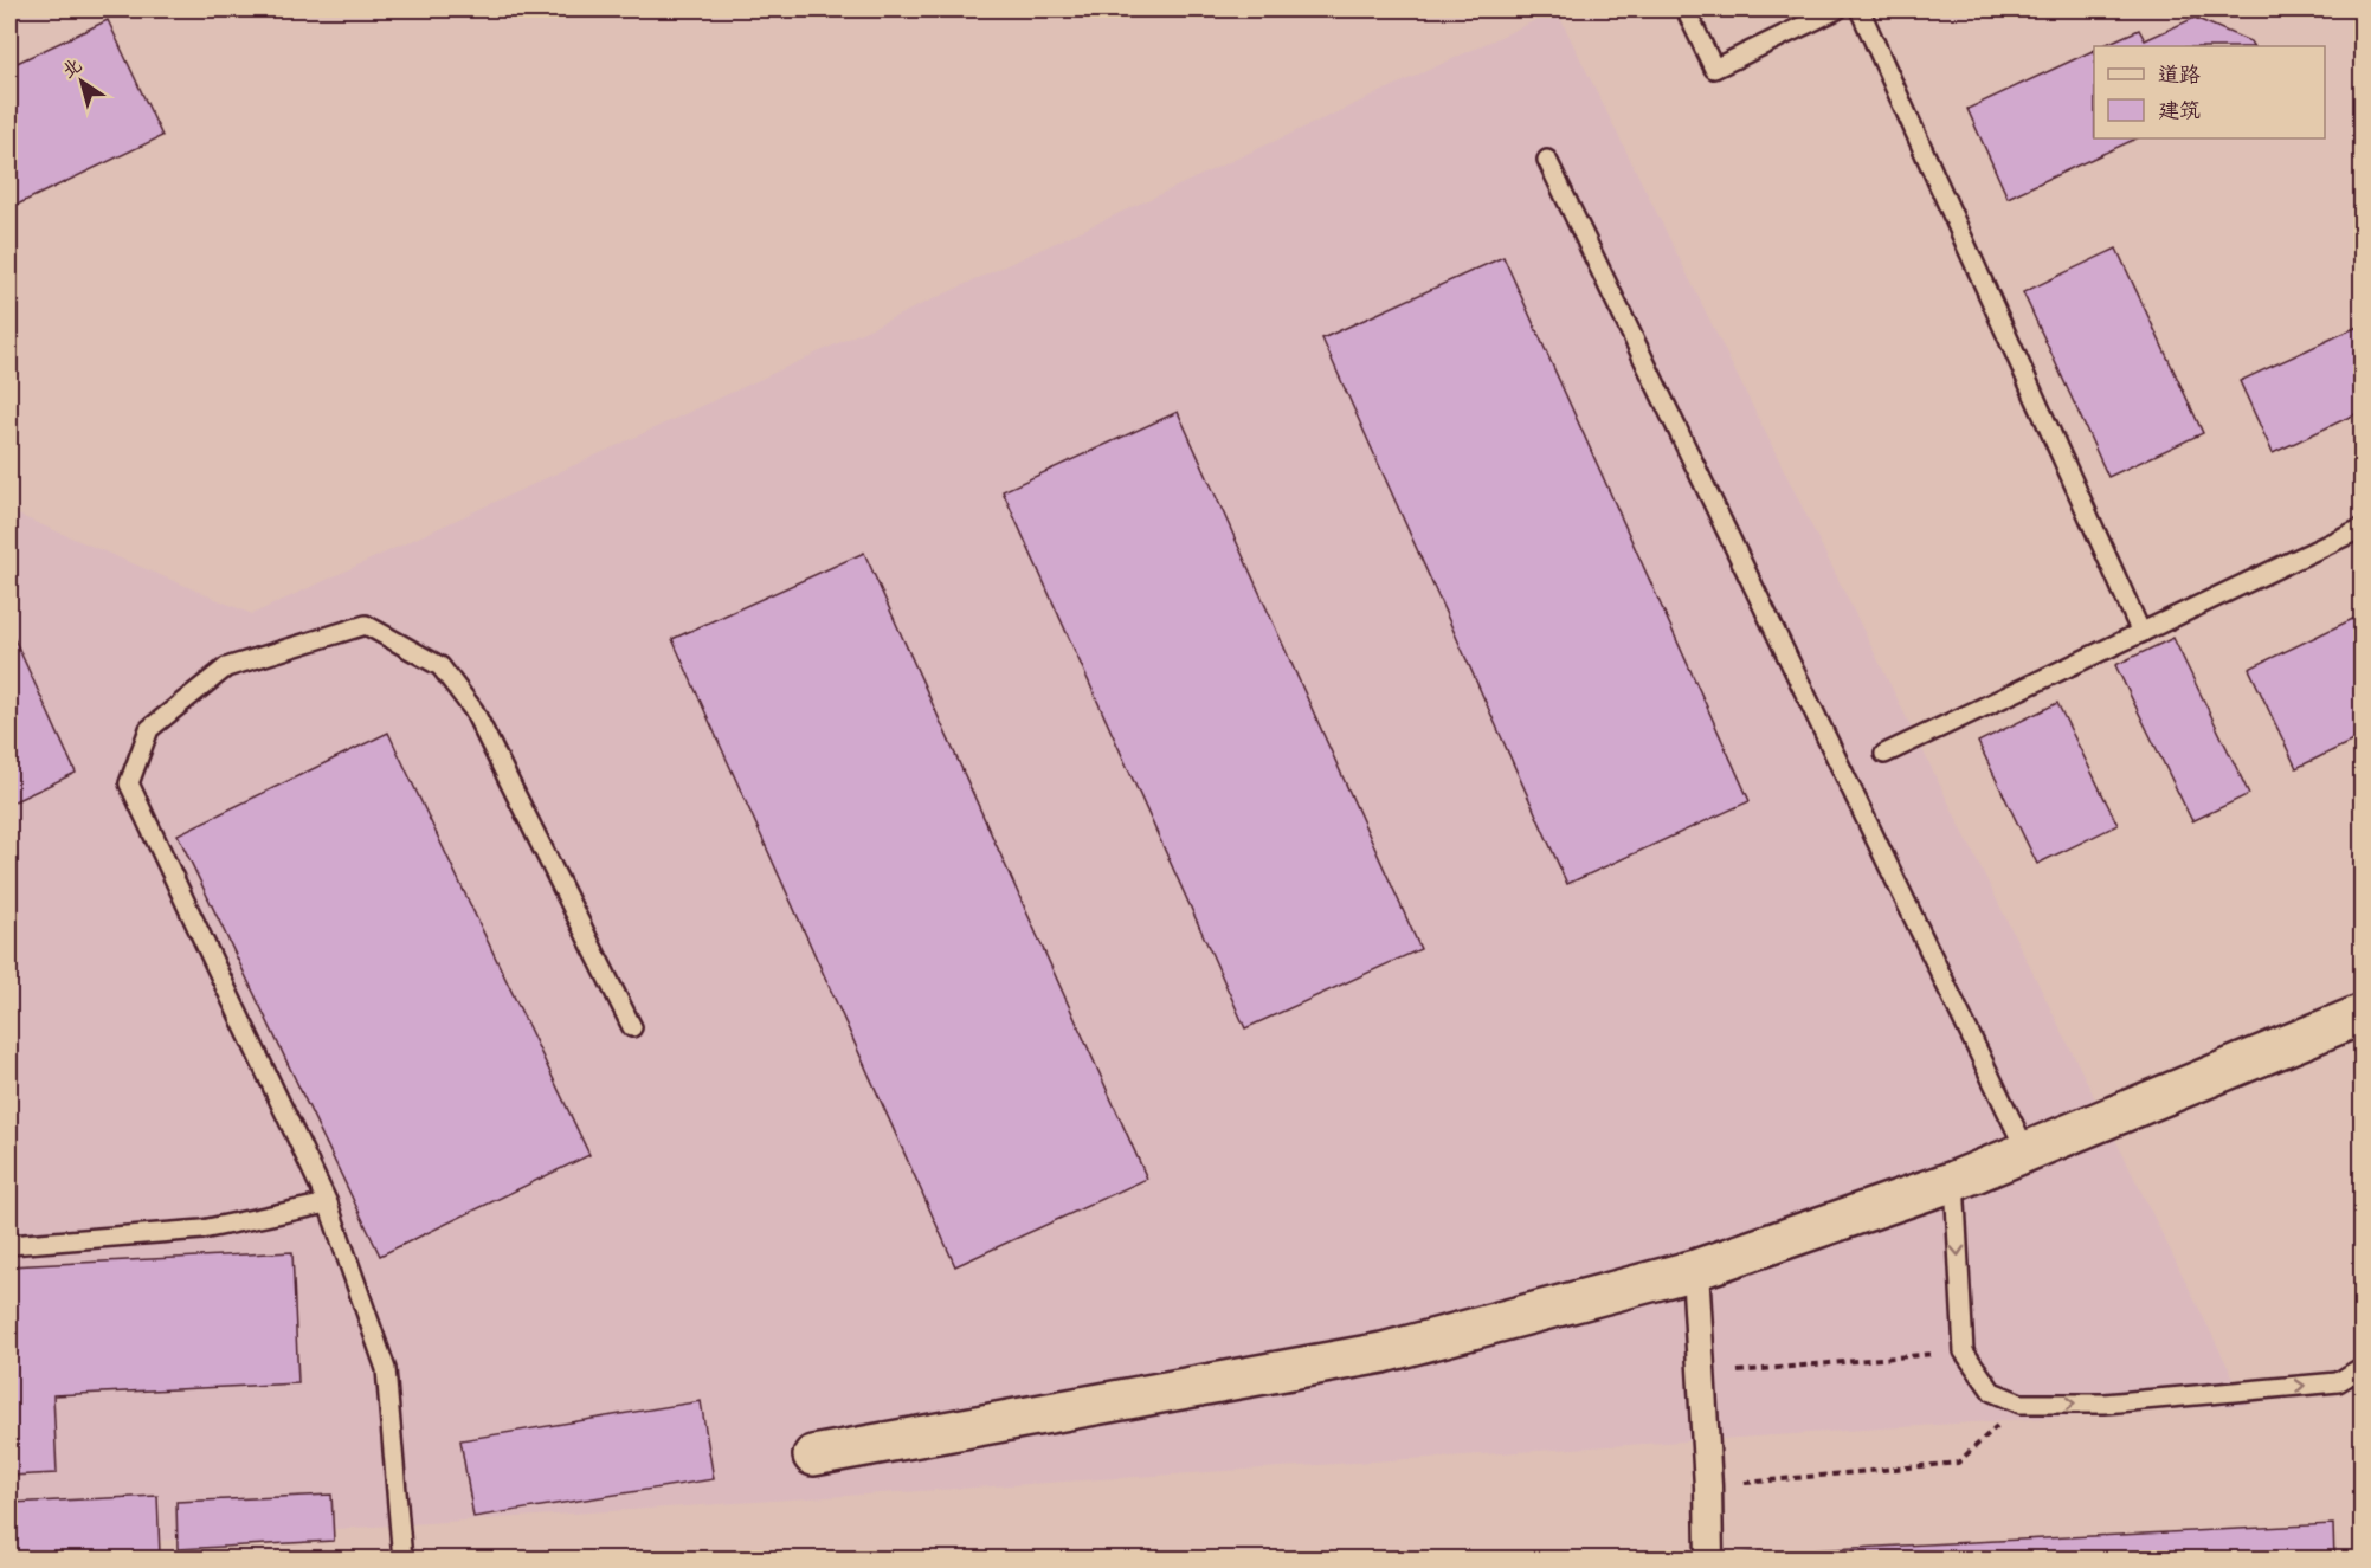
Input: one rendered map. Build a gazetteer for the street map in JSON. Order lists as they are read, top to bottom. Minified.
{"legend":["道路","建筑"],"north":"top left"}
